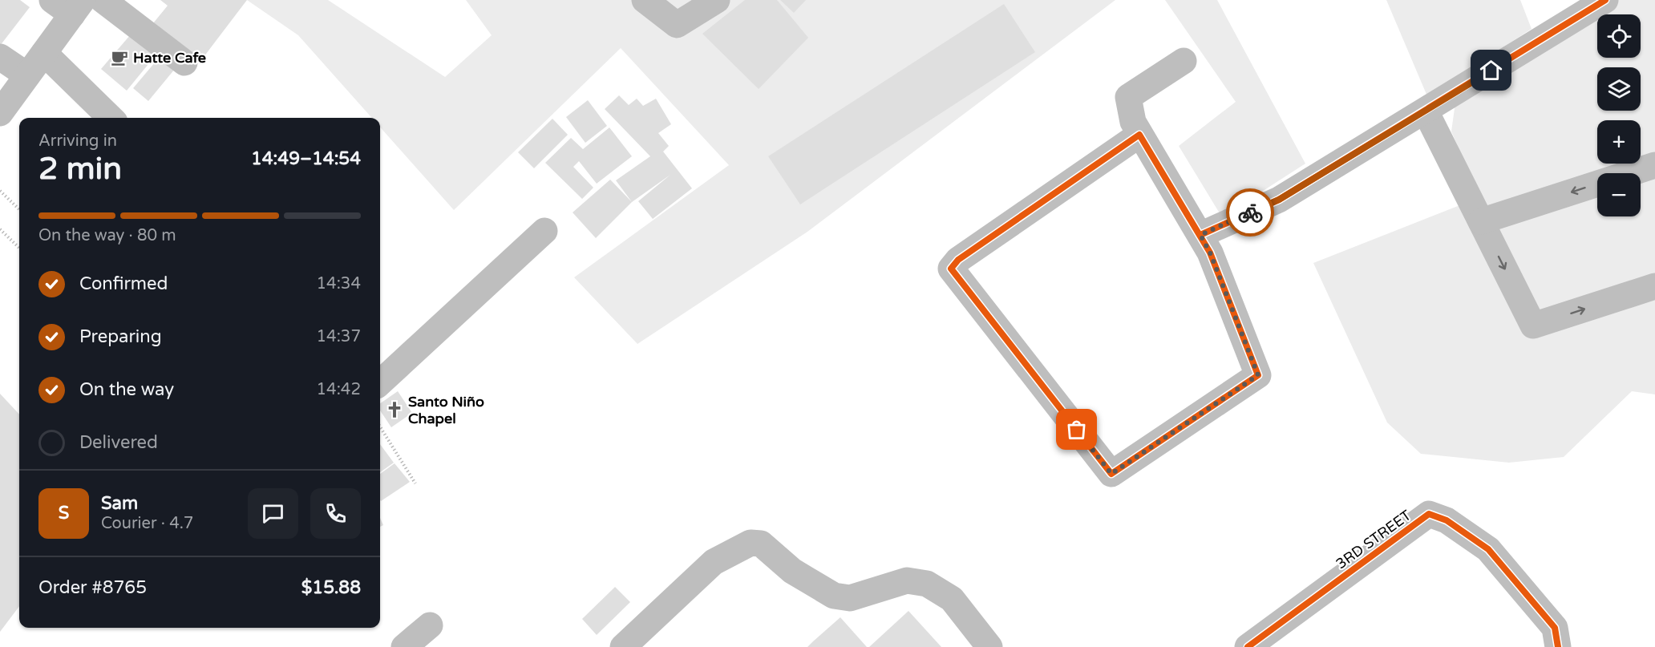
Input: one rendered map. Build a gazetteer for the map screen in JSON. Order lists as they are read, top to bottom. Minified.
{"streets":{"street":["3RD STREET"]},"places":{"cafe":["Hatte Cafe"],"church":["Santo Niño Chapel"]},"page":{"map_buttons":["+","−"],"heading":["2 min","Arriving in","14:49–14:54"],"panel":["Sam","Courier · 4.7","Order #8765","$15.88"],"bar":"On the way · 80 m","list":[["Confirmed","14:34"],["Preparing","14:37"],["On the way","14:42"],"Delivered"],"round":"S"}}
